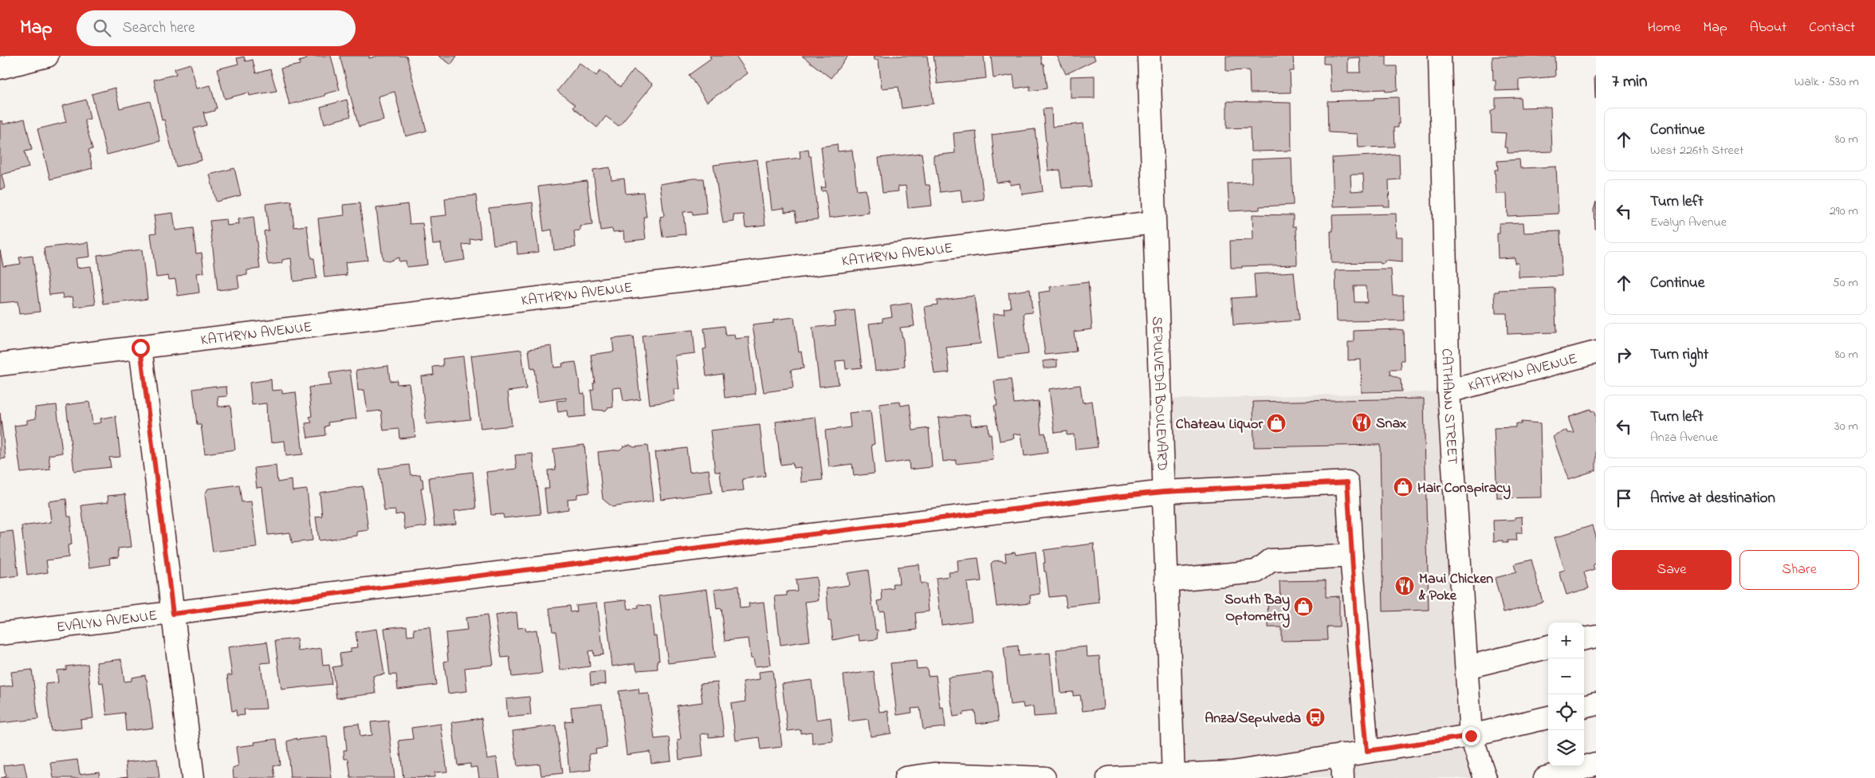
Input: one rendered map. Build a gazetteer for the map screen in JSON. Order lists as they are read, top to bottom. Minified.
{"streets":{"street":["KATHRYN AVENUE","SEPULVEDA BOULEVARD","CATHANN STREET","EVALYN AVENUE"]},"crossings":[["KATHRYN AVENUE","SEPULVEDA BOULEVARD"],["KATHRYN AVENUE","CATHANN STREET"],["SEPULVEDA BOULEVARD","EVALYN AVENUE"]],"places":{"restaurant":["Snax","Maui Chicken & Poke"],"shop":["Chateau Liquor","Hair Conspiracy","South Bay Optometry"],"bus stop":["Anza/Sepulveda"]},"page":{"header":"Map","search":"Search here","nav":["Home","Map","About","Contact"],"heading":["7 min","Walk · 530 m"],"list":[["Continue","West 226th Street","80 m"],["Turn left","Evalyn Avenue","290 m"],["Continue","50 m"],["Turn right","80 m"],["Turn left","Anza Avenue","30 m"],"Arrive at destination"],"buttons":["Save","Share"],"map_buttons":["+","−"]}}
